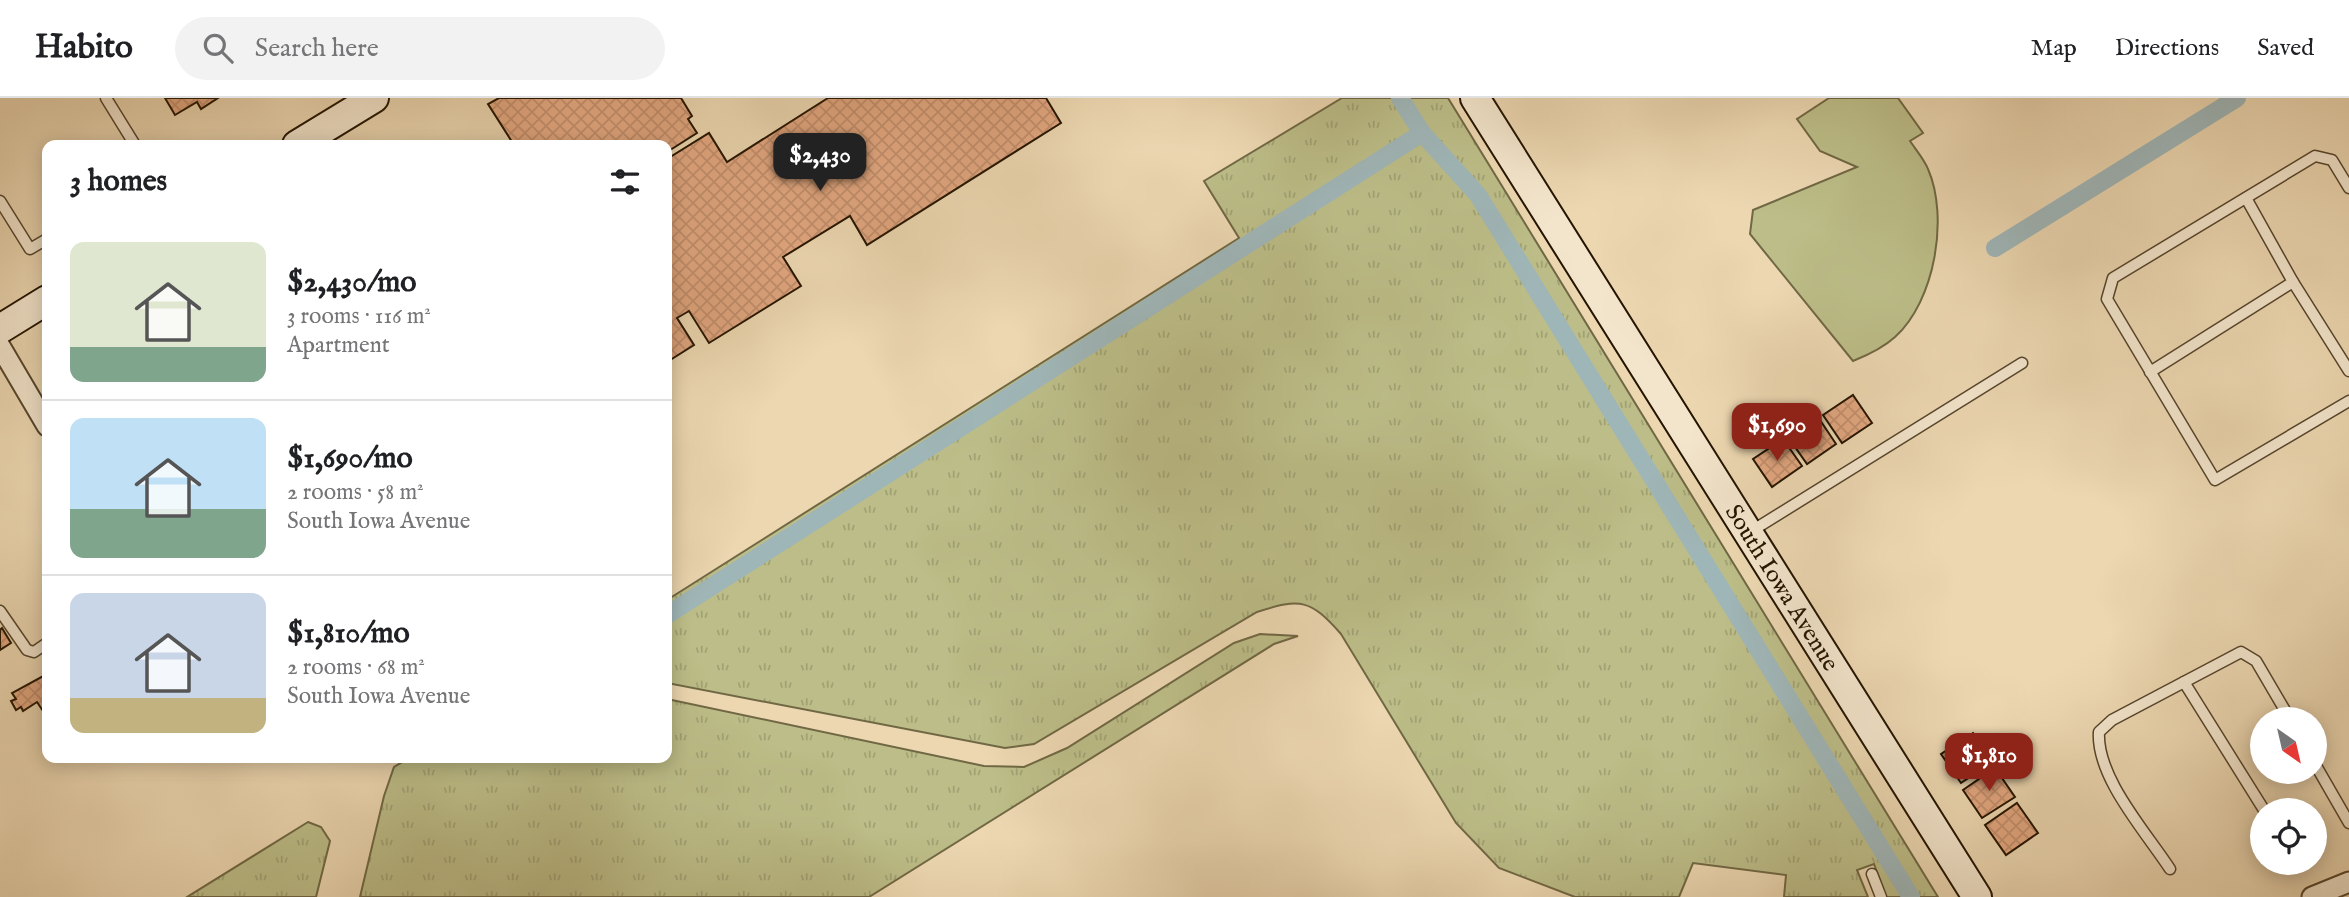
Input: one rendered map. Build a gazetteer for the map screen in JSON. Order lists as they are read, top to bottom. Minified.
{"streets":{"street":["South Iowa Avenue"]},"north":"bottom right","page":{"header":"Habito","search":"Search here","nav":["Map","Directions","Saved"],"price":["$2,430","$1,690","$1,810"],"heading":"3 homes","list":[{"name":"$2,430/mo","note":"3 rooms · 116 m² · Apartment"},{"name":"$1,690/mo","note":"2 rooms · 58 m² · South Iowa Avenue"},{"name":"$1,810/mo","note":"2 rooms · 68 m² · South Iowa Avenue"}]}}
